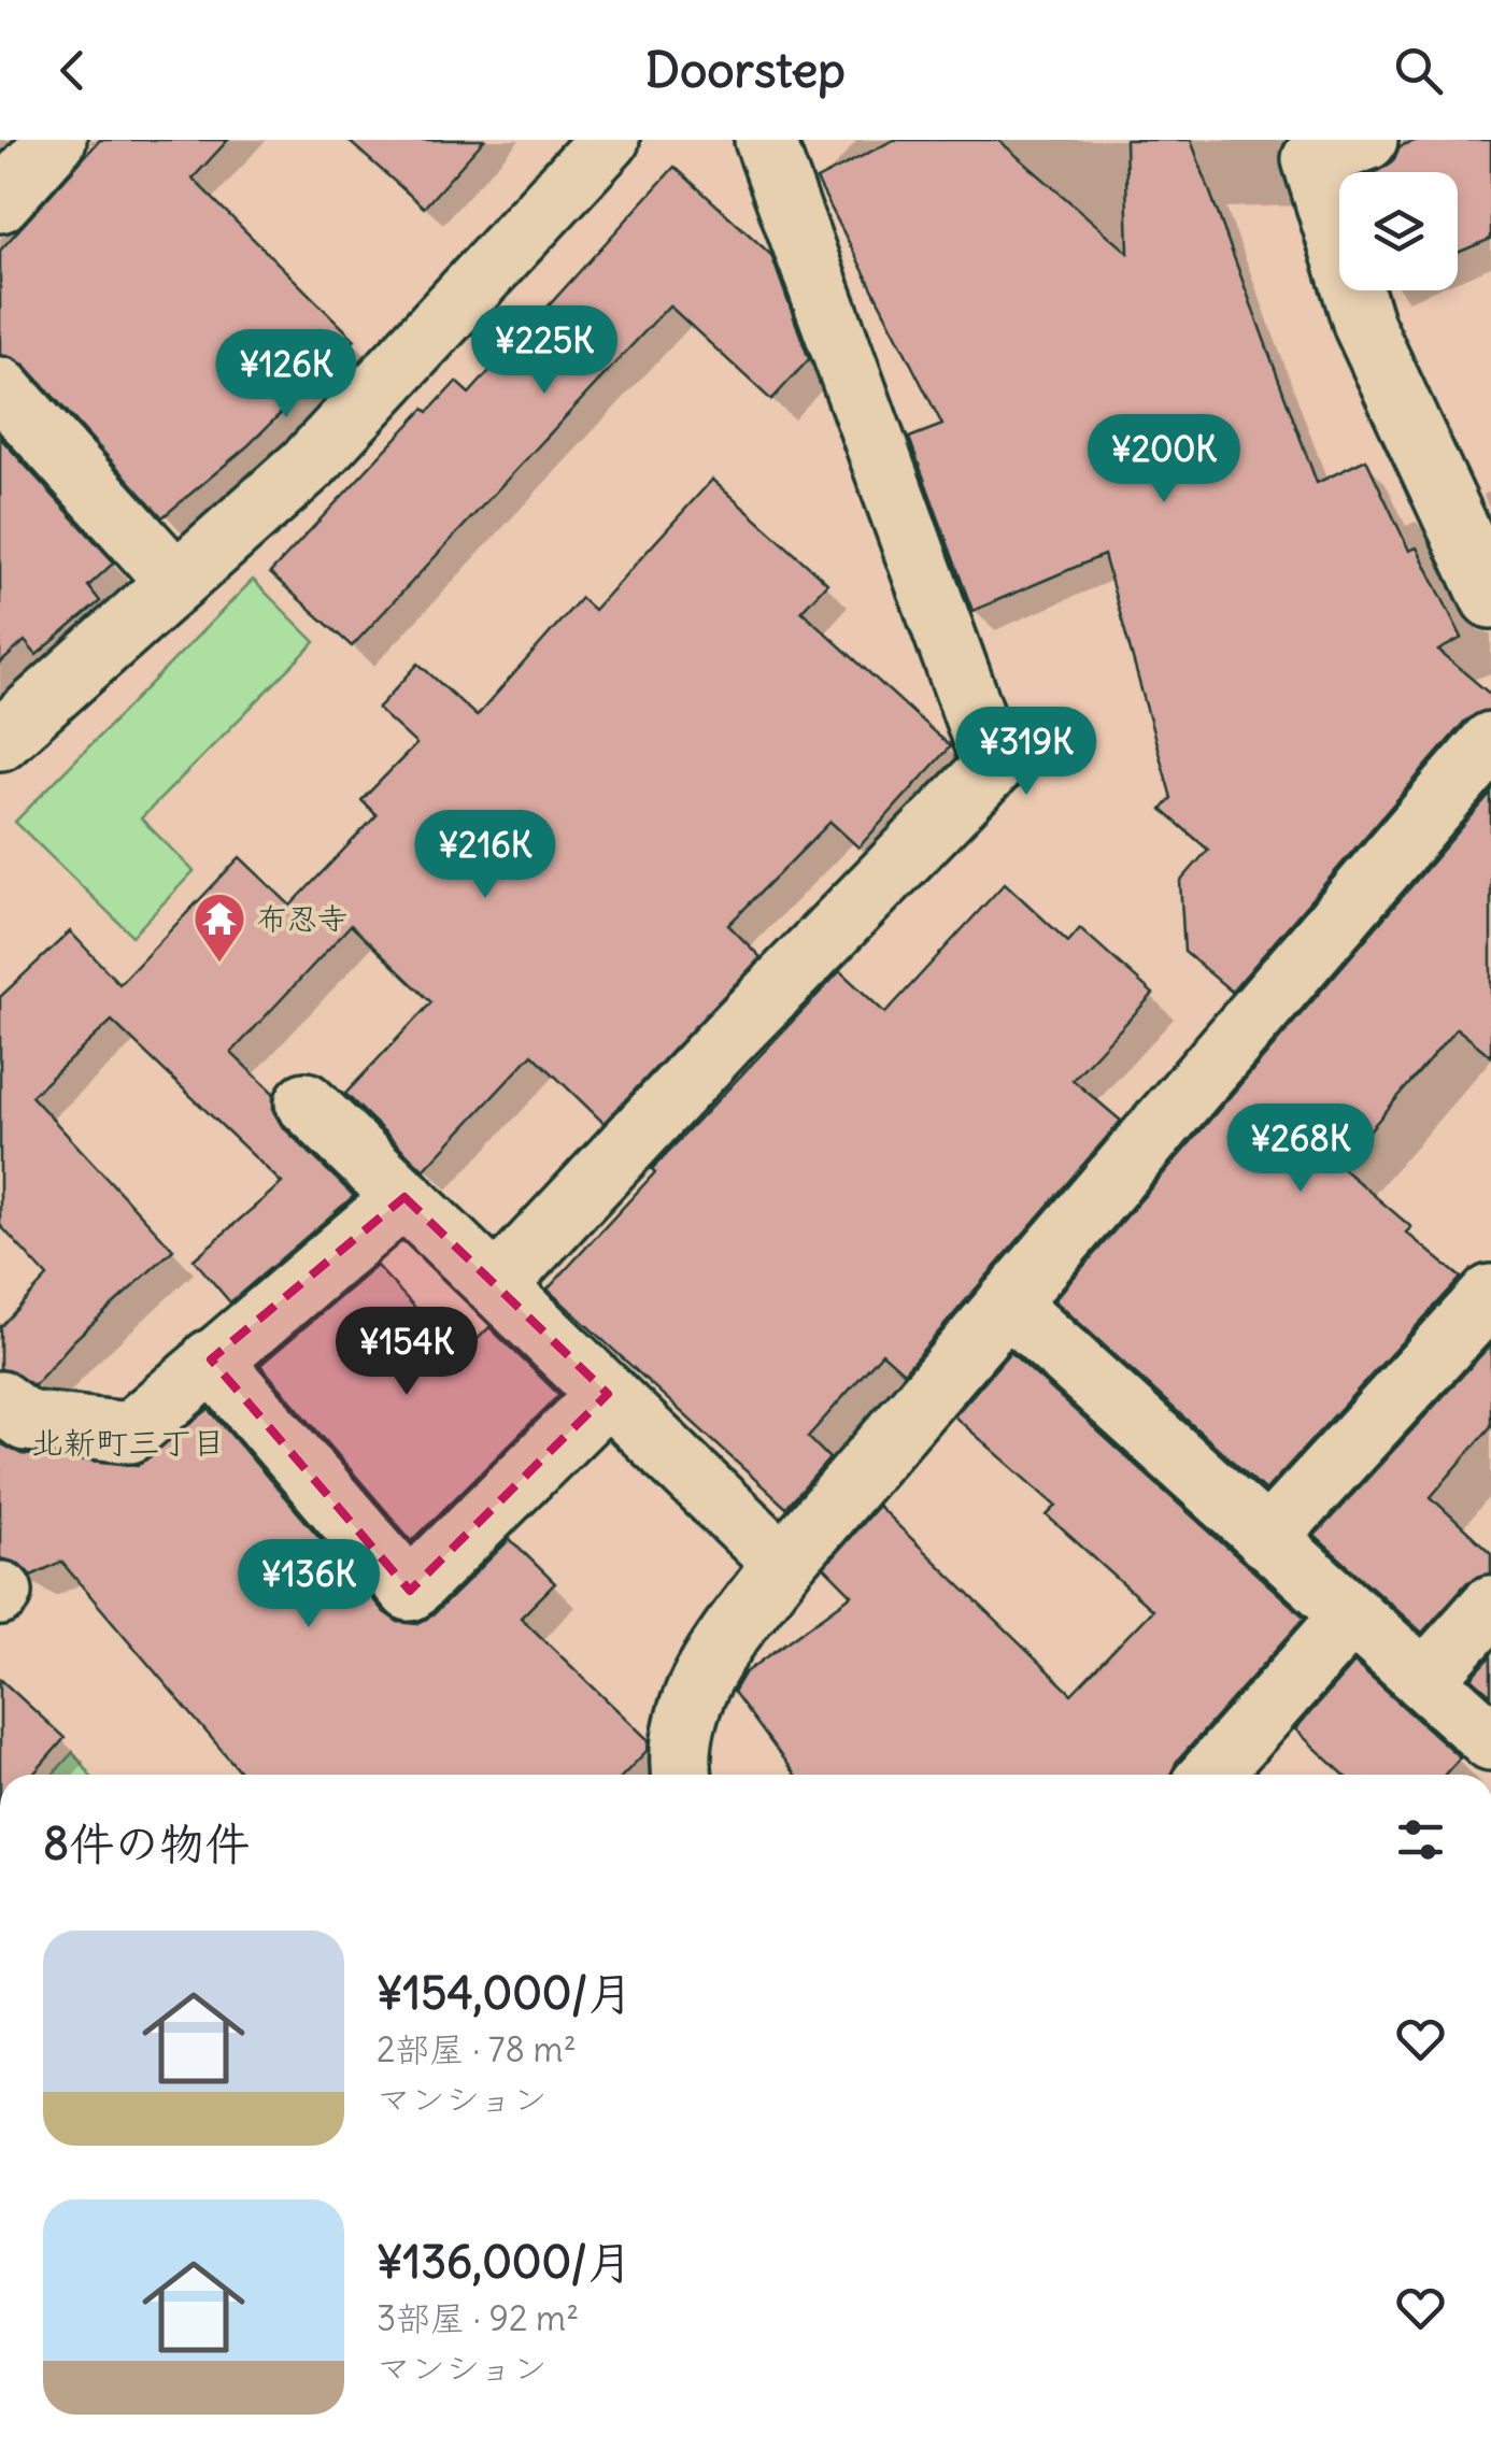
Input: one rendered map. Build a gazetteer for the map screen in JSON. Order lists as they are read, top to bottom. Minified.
{"districts":["北新町三丁目"],"places":{"temple":["布忍寺"]},"page":{"header":"Doorstep","price":["¥225K","¥126K","¥200K","¥319K","¥216K","¥268K","¥154K","¥136K"],"heading":"8件の物件","list":[{"name":"¥154,000/月","note":"2部屋 · 78 m² · マンション"},{"name":"¥136,000/月","note":"3部屋 · 92 m² · マンション"}]}}
